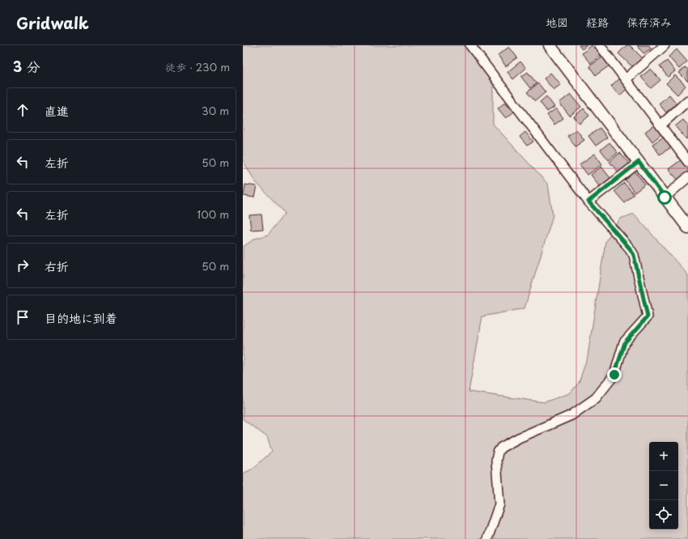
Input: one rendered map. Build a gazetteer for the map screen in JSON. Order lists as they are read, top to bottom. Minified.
{"page":{"header":"Gridwalk","nav":["地図","経路","保存済み"],"heading":["3 分","徒歩 · 230 m"],"list":[["直進","30 m"],["左折","50 m"],["左折","100 m"],["右折","50 m"],"目的地に到着"],"map_buttons":["+","−"]}}
